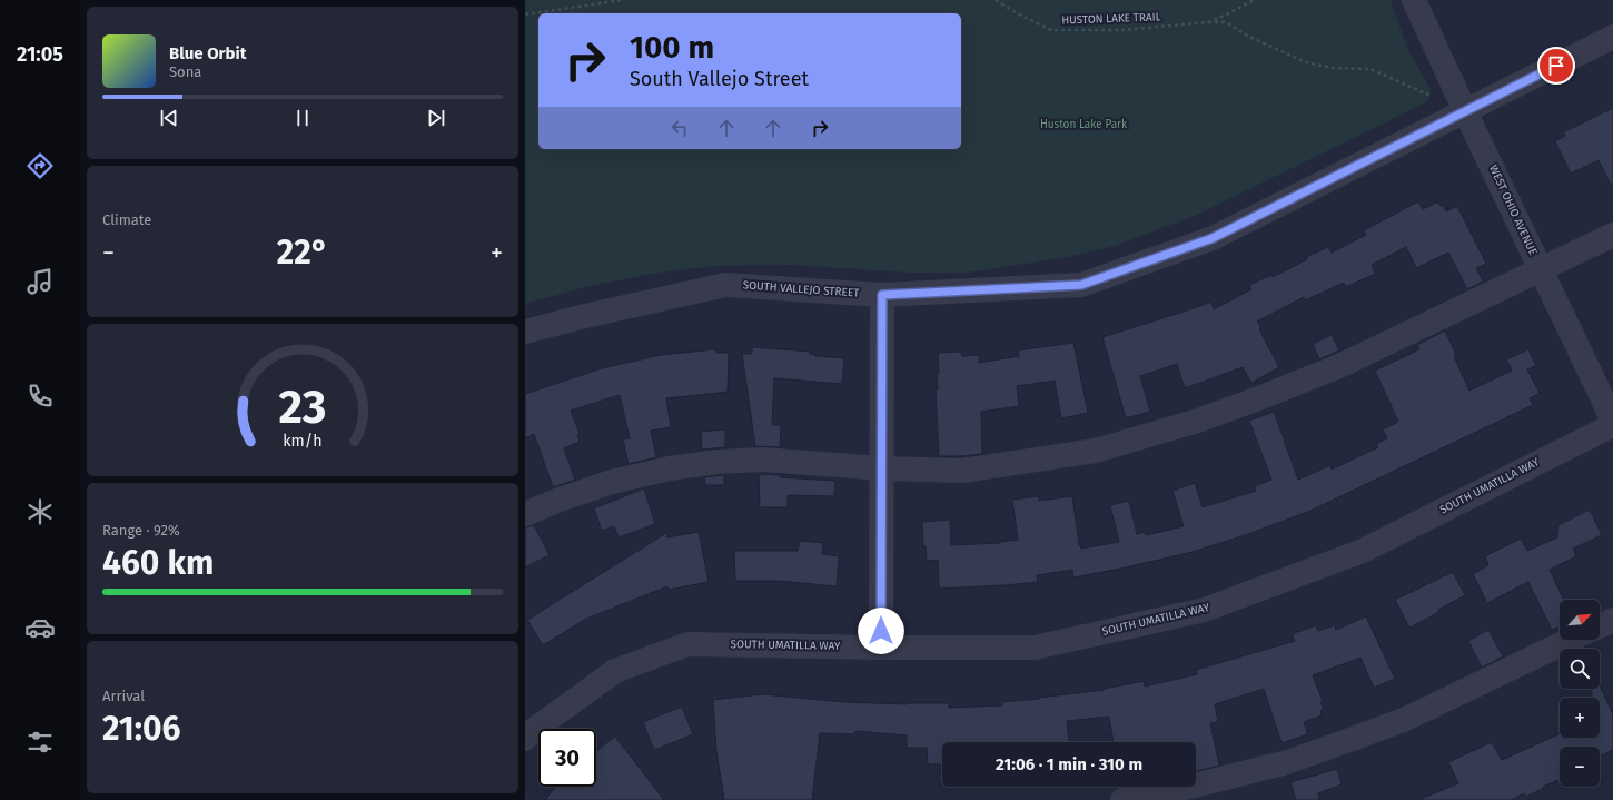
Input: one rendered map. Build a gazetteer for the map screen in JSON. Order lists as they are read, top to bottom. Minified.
{"streets":{"street":["WEST OHIO AVENUE","SOUTH VALLEJO STREET","SOUTH UMATILLA WAY"],"path":["HUSTON LAKE TRAIL"]},"crossings":[["HUSTON LAKE TRAIL","WEST OHIO AVENUE"],["HUSTON LAKE TRAIL","SOUTH VALLEJO STREET"],["WEST OHIO AVENUE","SOUTH VALLEJO STREET"]],"parks":["Huston Lake Park"],"north":"top right","page":{"tabs":"21:05","turn":["100 m","South Vallejo Street"],"song":["Blue Orbit","Sona"],"tile":["Climate",["Range · 92%","460 km"],["Arrival","21:06"]],"heat":["−","22°","+"],"map_buttons":["+","−"],"limit":"30","trip":"21:06 · 1 min · 310 m","gauge":["23","km/h"]}}
